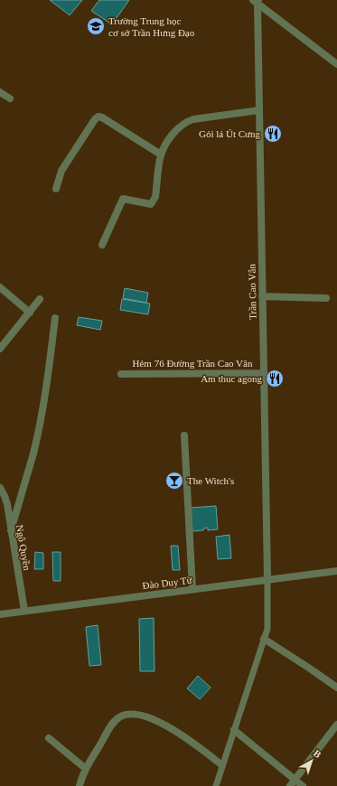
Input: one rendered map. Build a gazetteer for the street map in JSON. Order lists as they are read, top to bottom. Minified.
{"streets":{"street":["Trần Cao Vân","Hẻm 76 Đường Trần Cao Vân","Ngô Quyền","Đào Duy Từ"]},"crossings":[["Trần Cao Vân","Hẻm 76 Đường Trần Cao Vân"],["Trần Cao Vân","Đào Duy Từ"],["Ngô Quyền","Đào Duy Từ"]],"places":{"school or university":["Trường Trung học cơ sở Trần Hưng Đạo"],"restaurant":["Gỏi lá Út Cưng","Am thuc agong"],"bar":["The Witch's"]},"north":"top right"}
